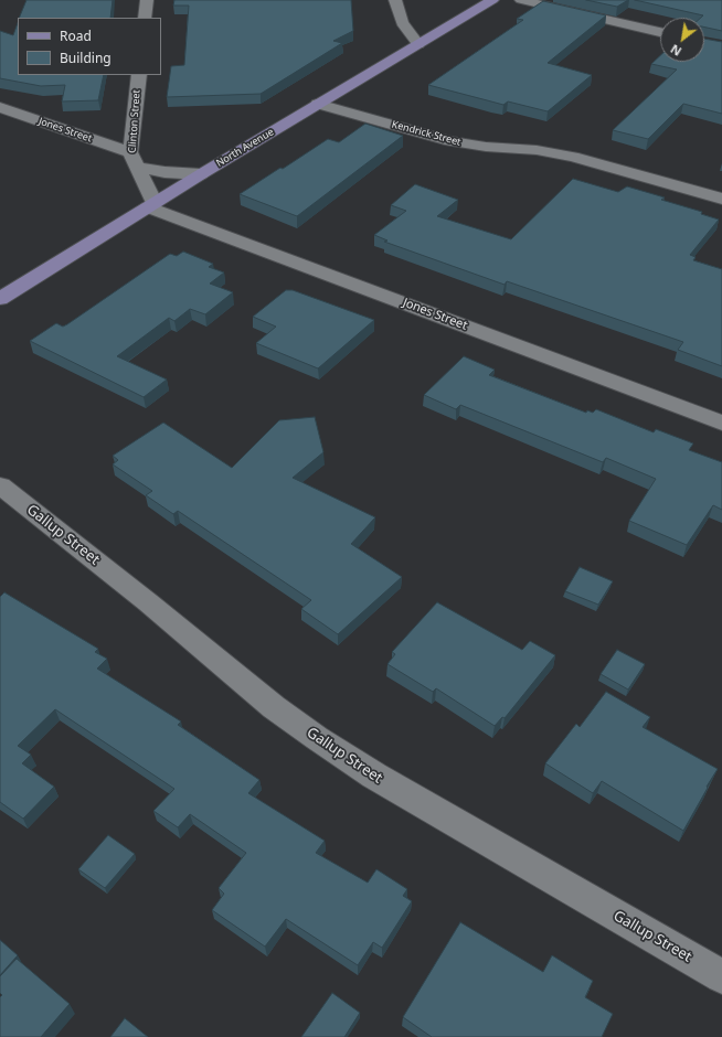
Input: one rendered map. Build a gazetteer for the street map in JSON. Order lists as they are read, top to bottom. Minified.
{"streets":{"main road":["North Avenue"],"street":["Clinton Street","Jones Street","Kendrick Street","Gallup Street"]},"crossings":[["Clinton Street","Jones Street"],["Jones Street","North Avenue"],["Kendrick Street","North Avenue"]],"legend":["Road","Building"],"north":"bottom left"}
